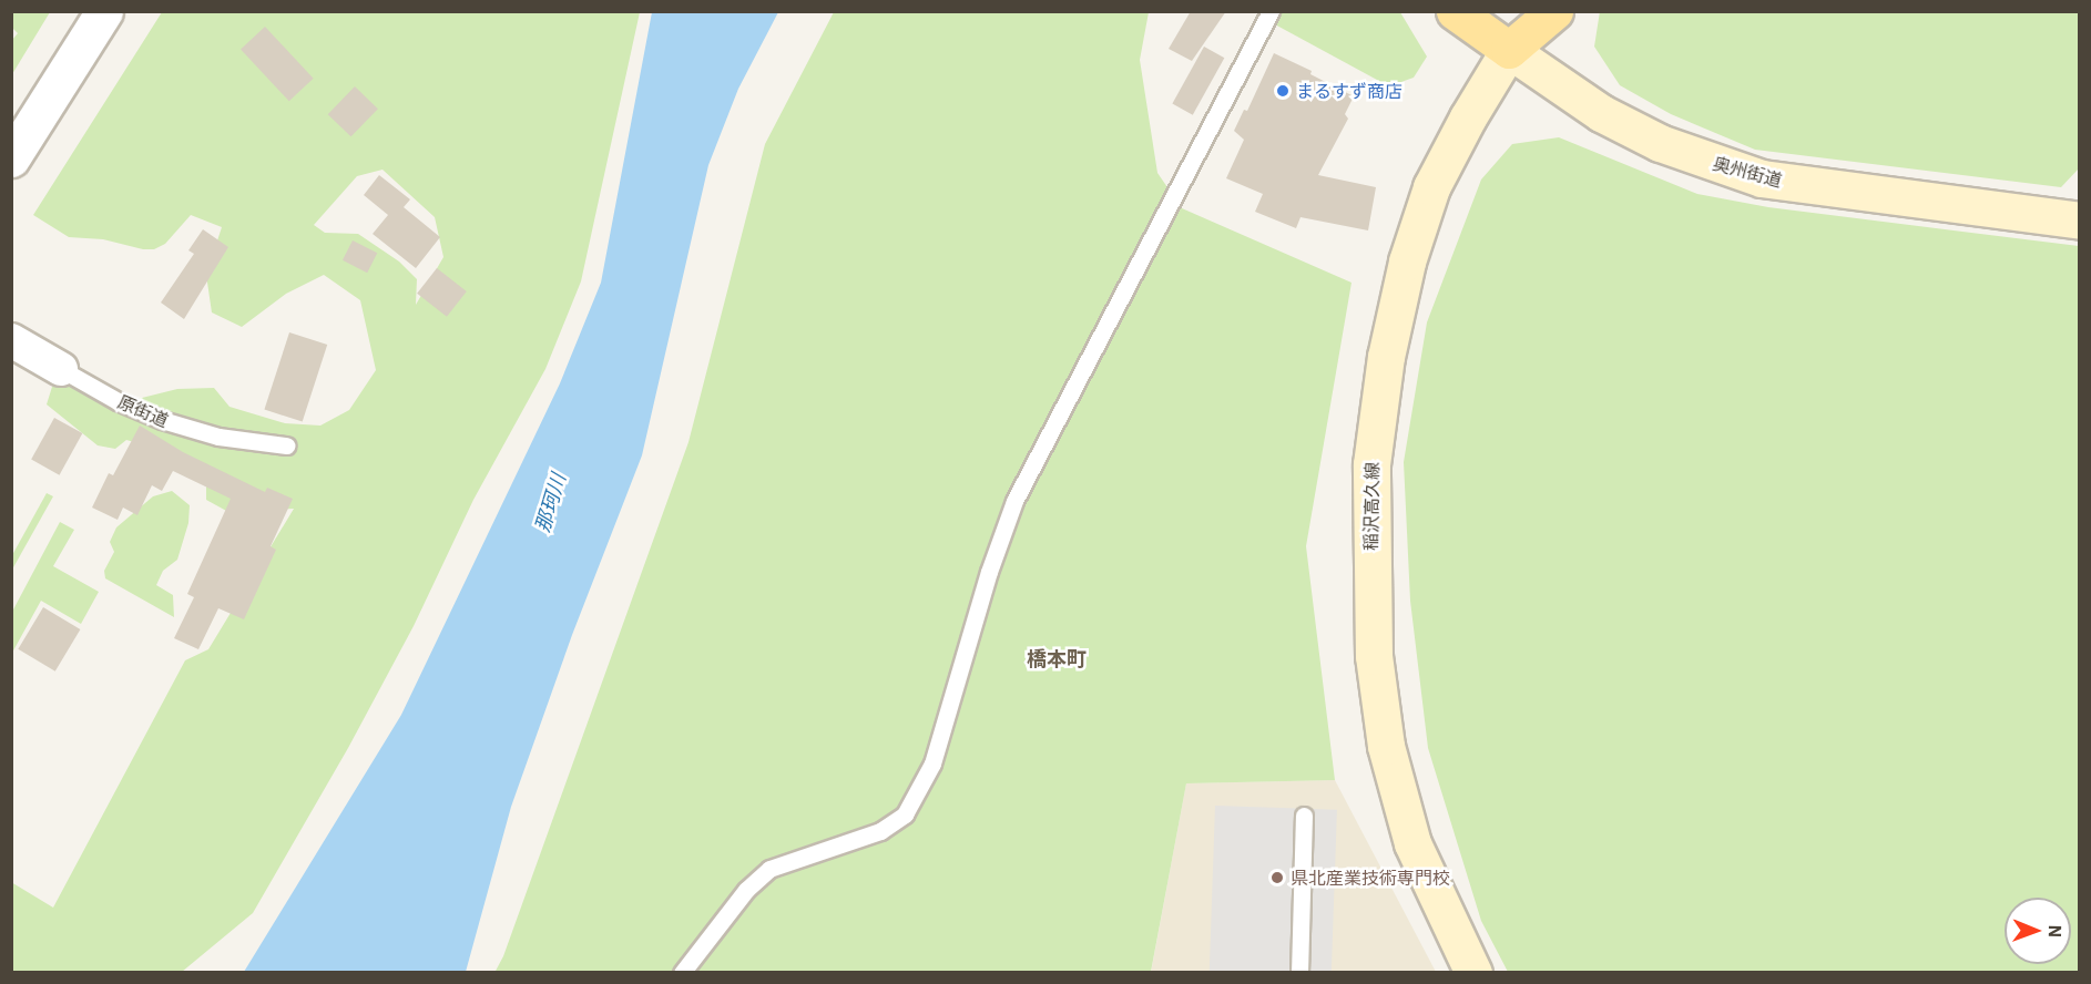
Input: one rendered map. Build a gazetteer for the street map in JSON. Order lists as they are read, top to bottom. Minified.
{"streets":{"main road":["奥州街道","稲沢高久線"],"street":["原街道"]},"crossings":[["奥州街道","稲沢高久線"]],"districts":["橋本町"],"water":["那珂川"],"places":["まるすず商店","県北産業技術専門校"],"north":"right"}
